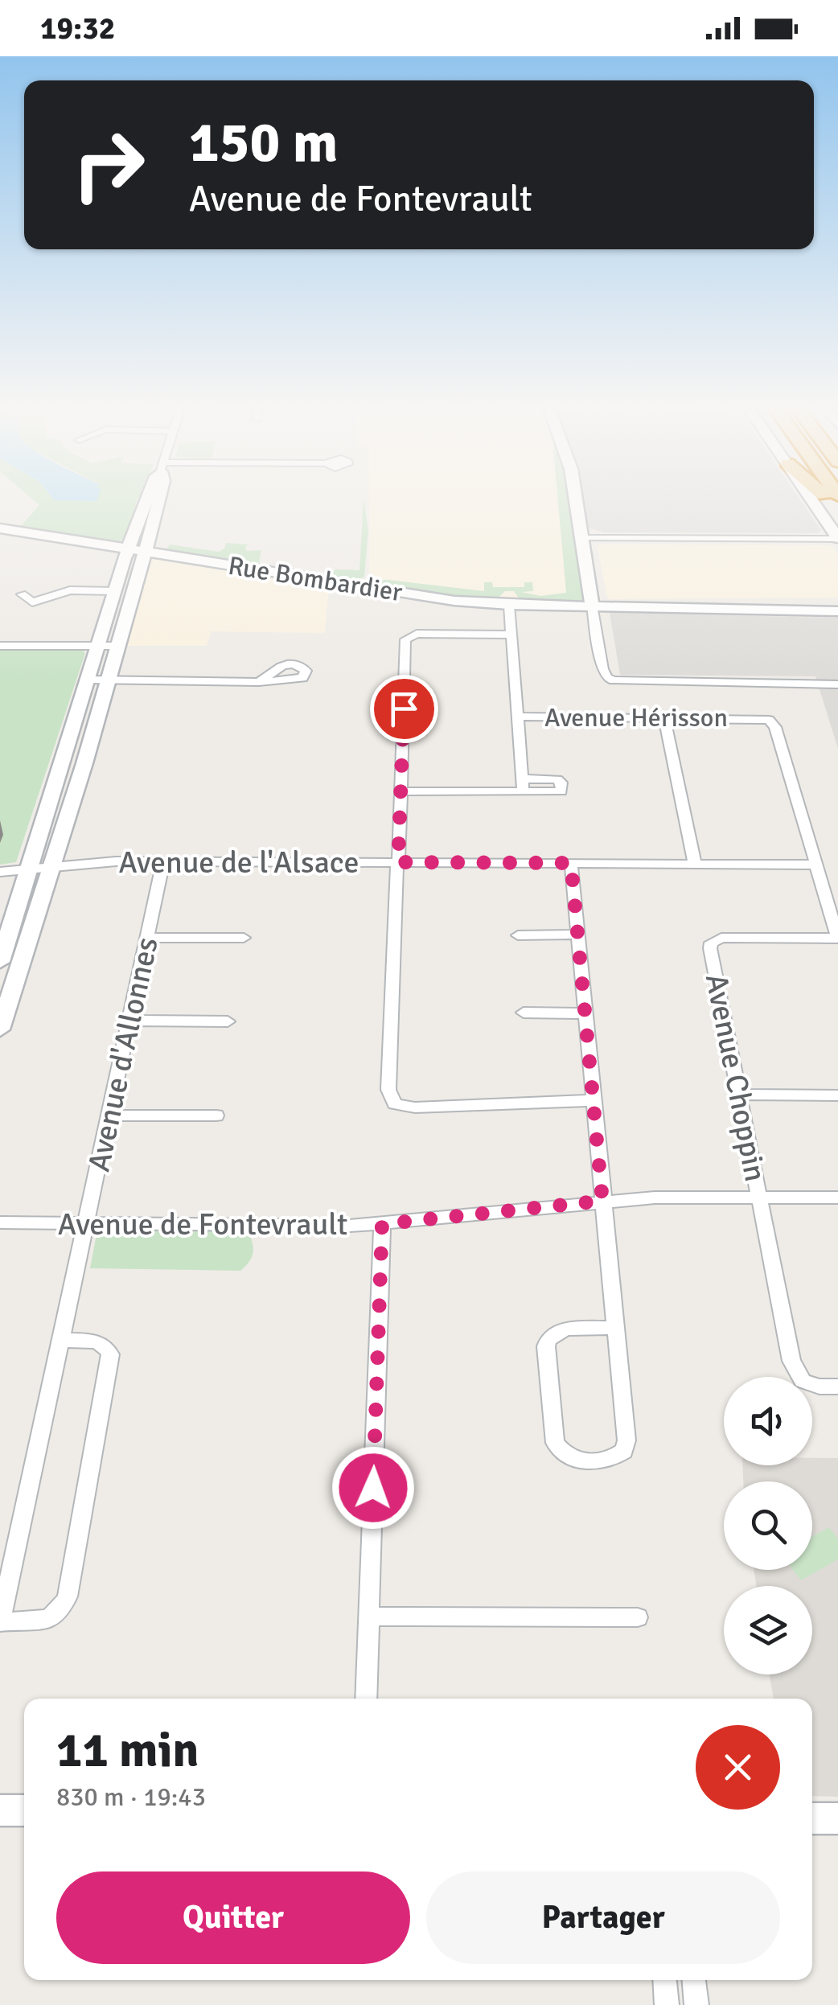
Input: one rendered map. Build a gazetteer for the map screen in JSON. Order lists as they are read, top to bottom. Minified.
{"streets":{"street":["Rue Bombardier","Avenue Hérisson","Avenue de l'Alsace","Avenue d'Allonnes","Avenue Choppin","Avenue de Fontevrault"]},"crossings":[["Avenue Hérisson","Avenue de l'Alsace"],["Avenue de l'Alsace","Avenue d'Allonnes"],["Avenue d'Allonnes","Avenue de Fontevrault"],["Avenue Choppin","Avenue de Fontevrault"]],"page":{"status":"19:32","turn":["150 m","Avenue de Fontevrault"],"heading":["11 min","830 m · 19:43"],"buttons":["Quitter","Partager"]}}
